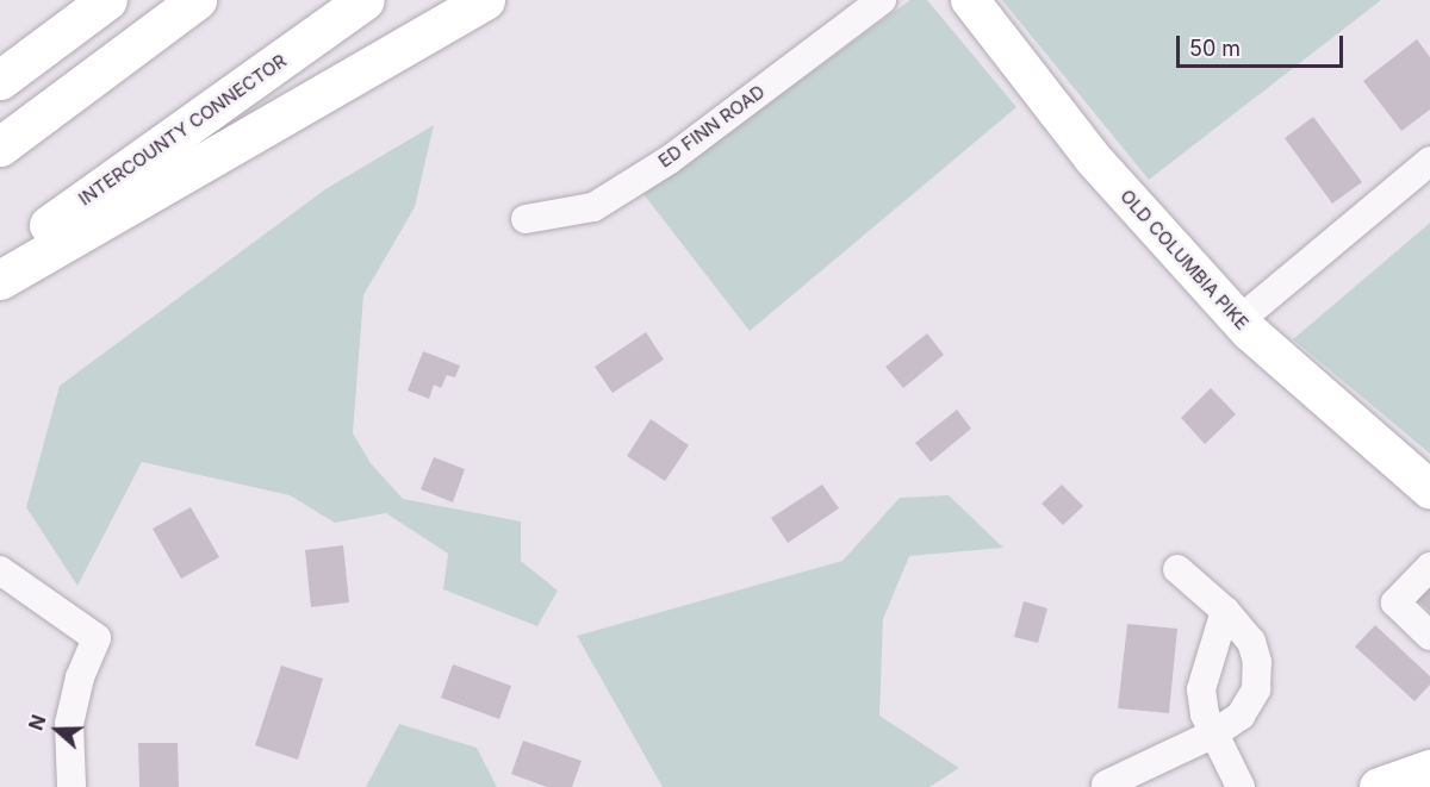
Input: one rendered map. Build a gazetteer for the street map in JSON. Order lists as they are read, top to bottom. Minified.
{"streets":{"highway":["INTERCOUNTY CONNECTOR"],"main road":["OLD COLUMBIA PIKE"],"street":["ED FINN ROAD"]},"scale_bar":"50 m","north":"left"}
